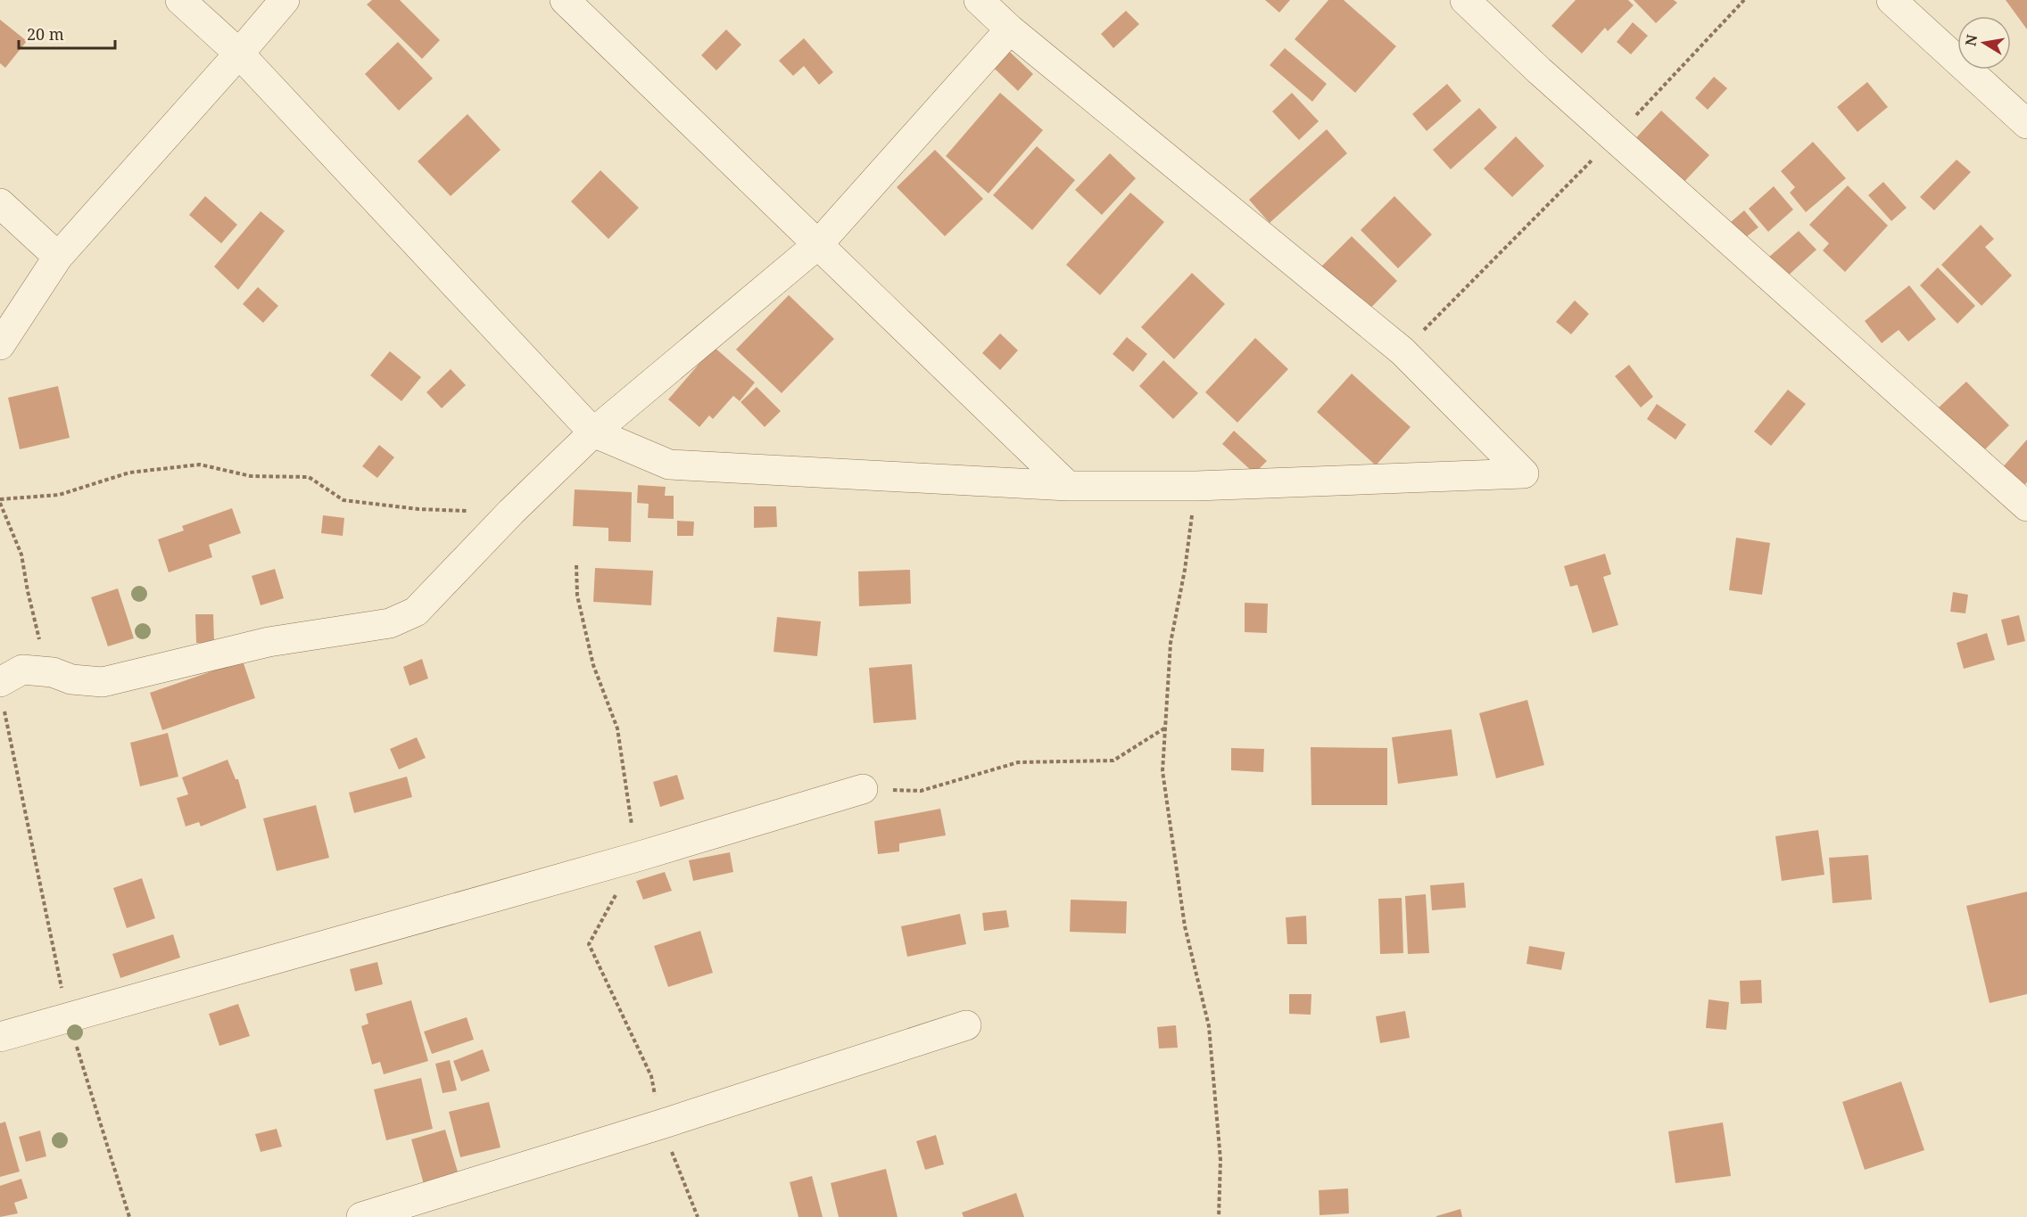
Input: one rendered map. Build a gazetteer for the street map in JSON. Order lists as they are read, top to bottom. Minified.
{"scale_bar":"20 m","north":"left"}
